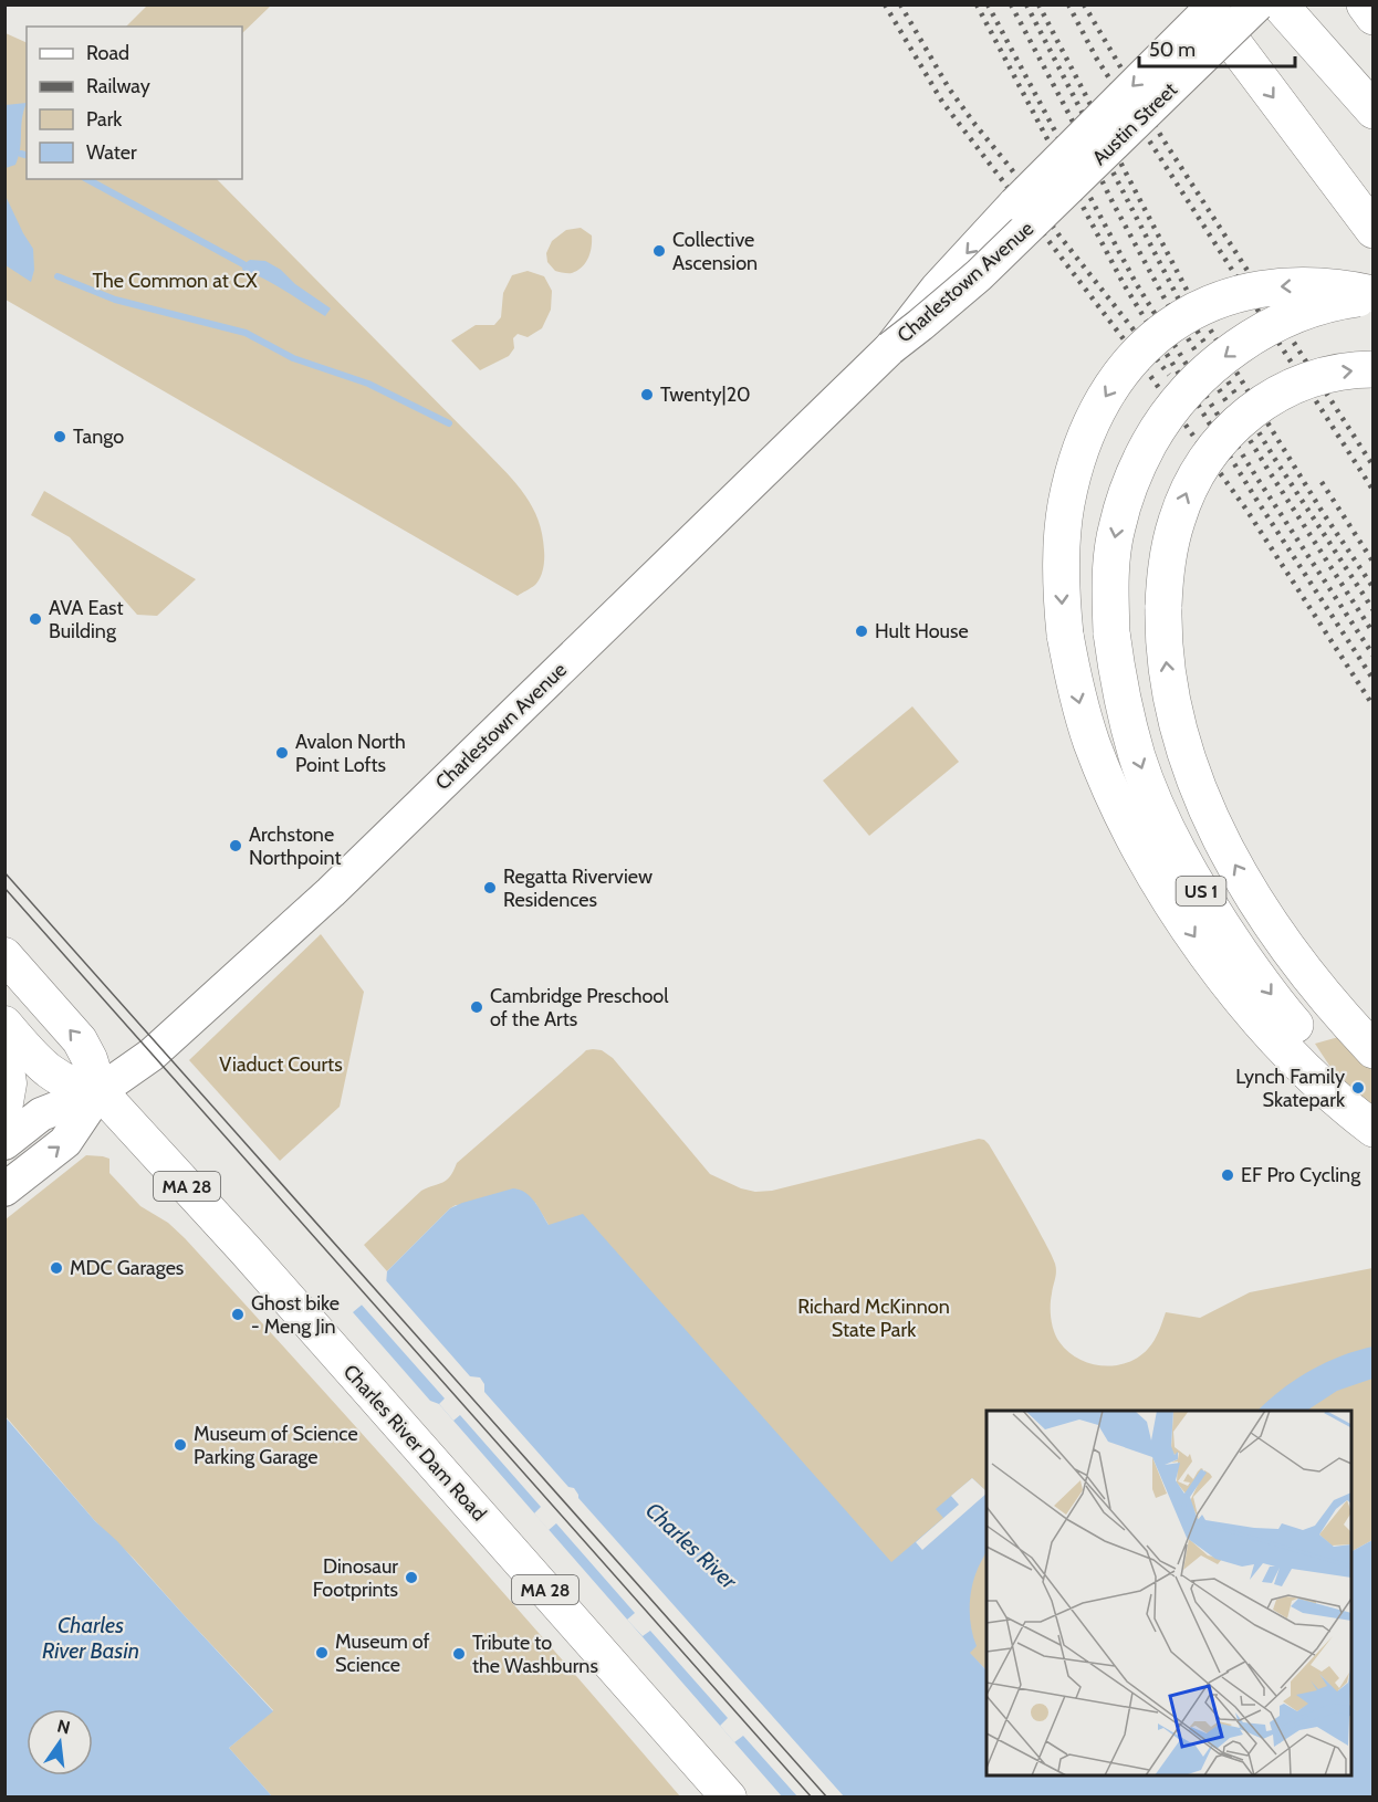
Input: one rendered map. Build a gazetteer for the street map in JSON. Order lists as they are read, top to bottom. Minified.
{"streets":{"highway":["US 1","MA 28","Charles River Dam Road"],"main road":["Austin Street","Charlestown Avenue"]},"crossings":[["Austin Street","Charlestown Avenue"],["Charlestown Avenue","MA 28"],["Charlestown Avenue","Charles River Dam Road"],["MA 28","Charles River Dam Road"]],"water":["Charles River","Charles River Basin"],"parks":["The Common at CX","Viaduct Courts","Richard McKinnon State Park"],"places":["Collective Ascension","Twenty|20","Tango","AVA East Building","Hult House","Avalon North Point Lofts","Archstone Northpoint","Regatta Riverview Residences","Cambridge Preschool of the Arts","Lynch Family Skatepark","EF Pro Cycling","MDC Garages","Ghost bike - Meng Jin","Museum of Science Parking Garage","Dinosaur Footprints","Museum of Science","Tribute to the Washburns"],"legend":["Road","Railway","Park","Water"],"scale_bar":"50 m","north":"top"}
